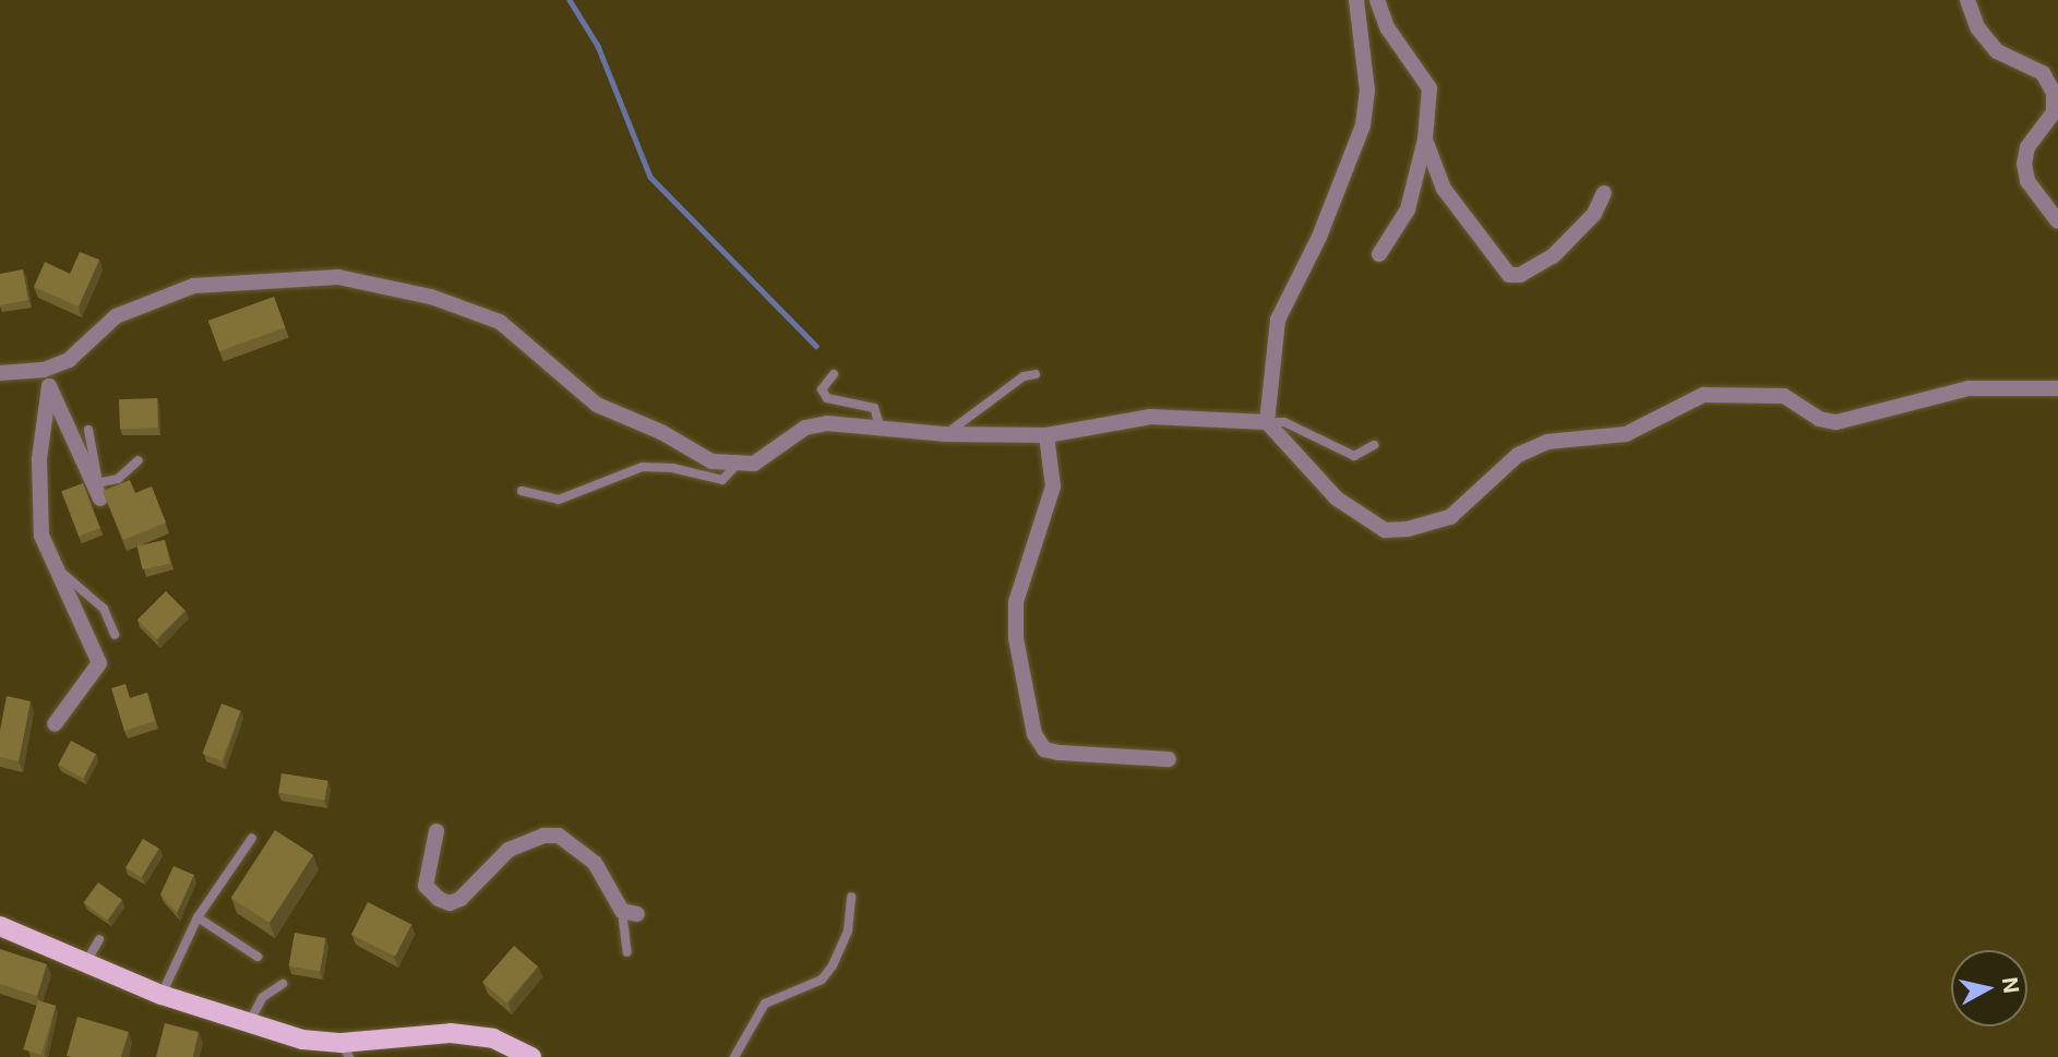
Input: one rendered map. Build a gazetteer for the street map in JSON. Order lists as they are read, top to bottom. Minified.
{"north":"right"}
